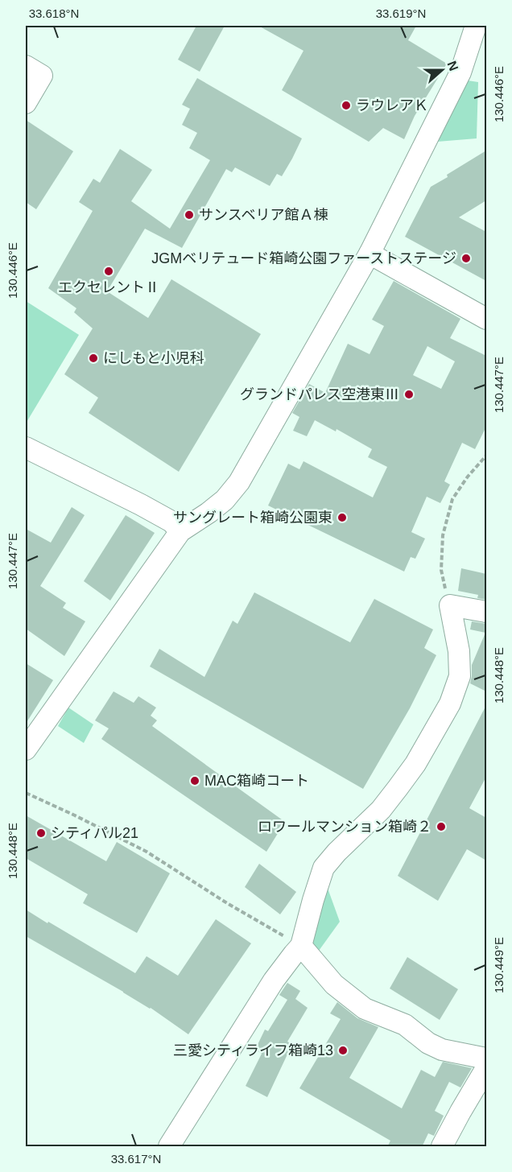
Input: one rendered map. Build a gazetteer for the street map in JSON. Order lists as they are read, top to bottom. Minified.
{"places":["ラウレアＫ","サンスベリア館Ａ棟","JGMベリテュード箱崎公園ファーストステージ","エクセレントⅡ","にしもと小児科","グランドパレス空港東Ⅲ","サングレート箱崎公園東","MAC箱崎コート","ロワールマンション箱崎２","シティパル21","三愛シティライフ箱崎13"],"north":"right","coordinates":["33.618°N","33.619°N","130.446°E","130.447°E","130.448°E","130.449°E","33.617°N"]}
